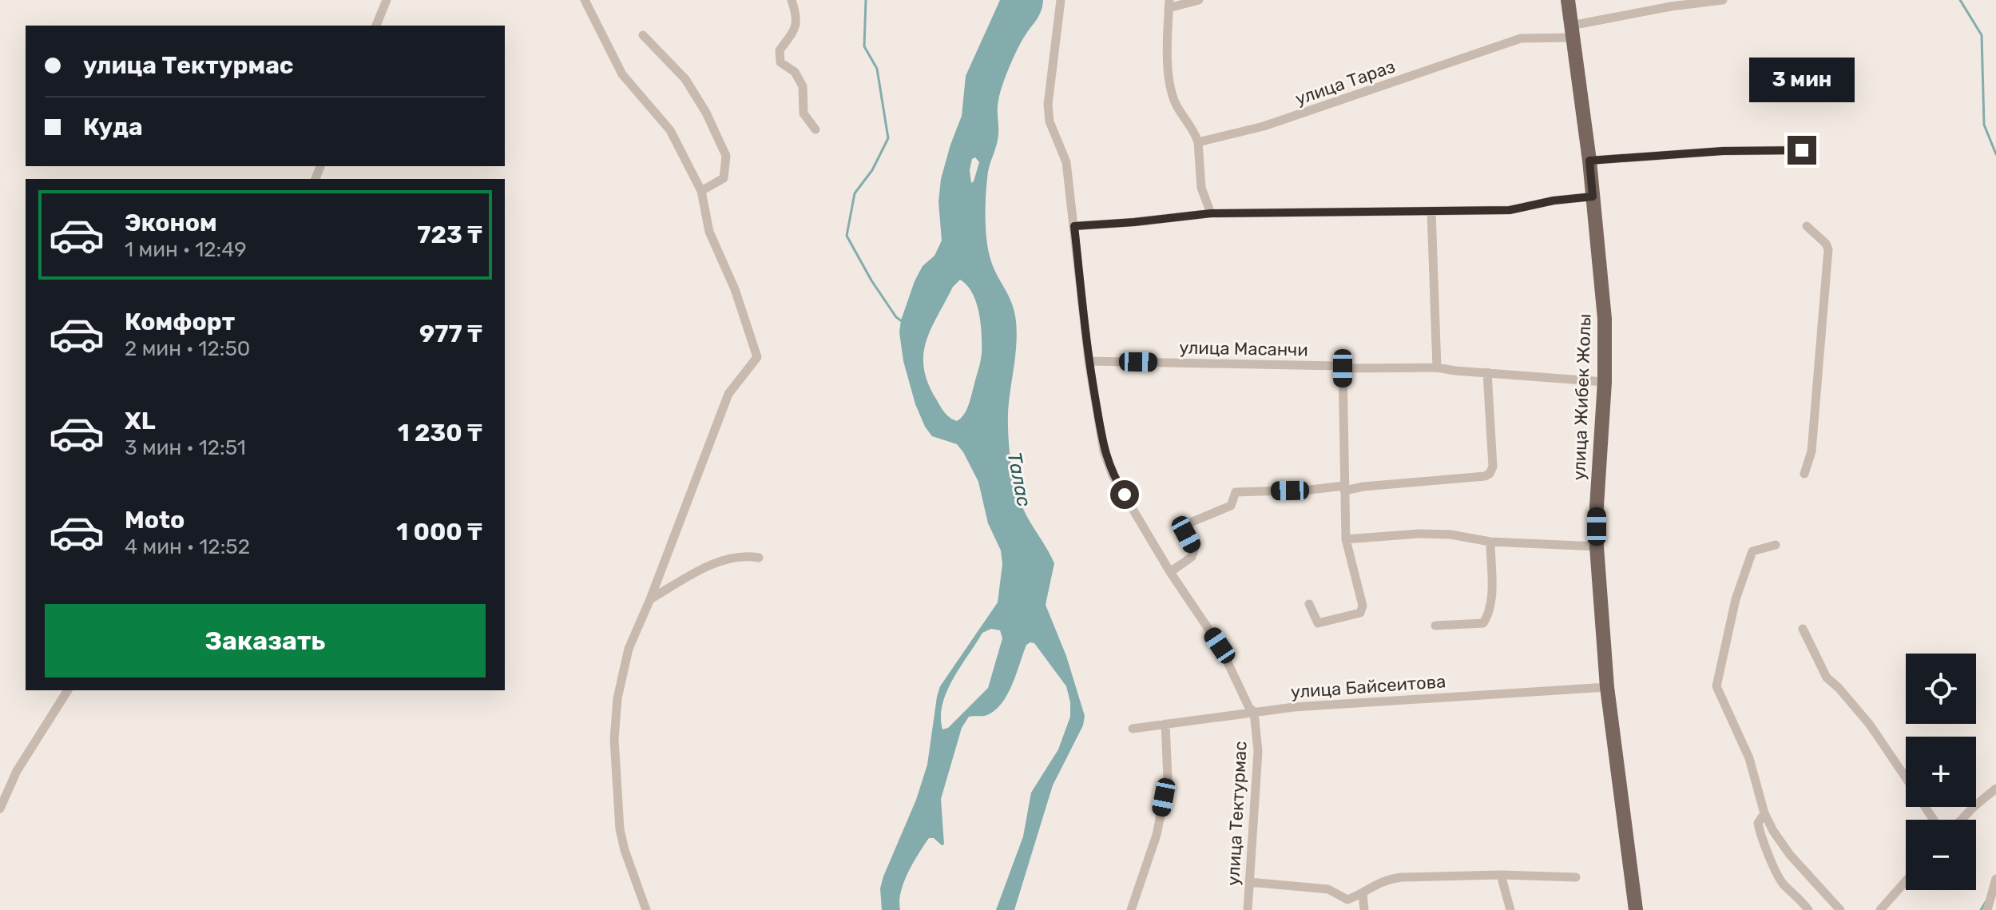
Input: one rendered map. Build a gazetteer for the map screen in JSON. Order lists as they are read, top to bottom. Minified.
{"streets":{"main road":["улица Жибек Жолы"],"street":["улица Тараз","улица Масанчи","улица Байсеитова","улица Тектурмас"]},"crossings":[["улица Тараз","улица Жибек Жолы"],["улица Масанчи","улица Жибек Жолы"],["улица Масанчи","улица Тектурмас"],["улица Жибек Жолы","улица Байсеитова"],["улица Байсеитова","улица Тектурмас"]],"water":["Талас"],"page":{"banner":["улица Тектурмас","Куда"],"bubble":"3 мин","list":[{"name":"Эконом","note":"1 мин · 12:49","value":"723 ₸"},{"name":"Комфорт","note":"2 мин · 12:50","value":"977 ₸"},{"name":"XL","note":"3 мин · 12:51","value":"1 230 ₸"},{"name":"Moto","note":"4 мин · 12:52","value":"1 000 ₸"}],"buttons":"Заказать","map_buttons":["+","−"]}}
